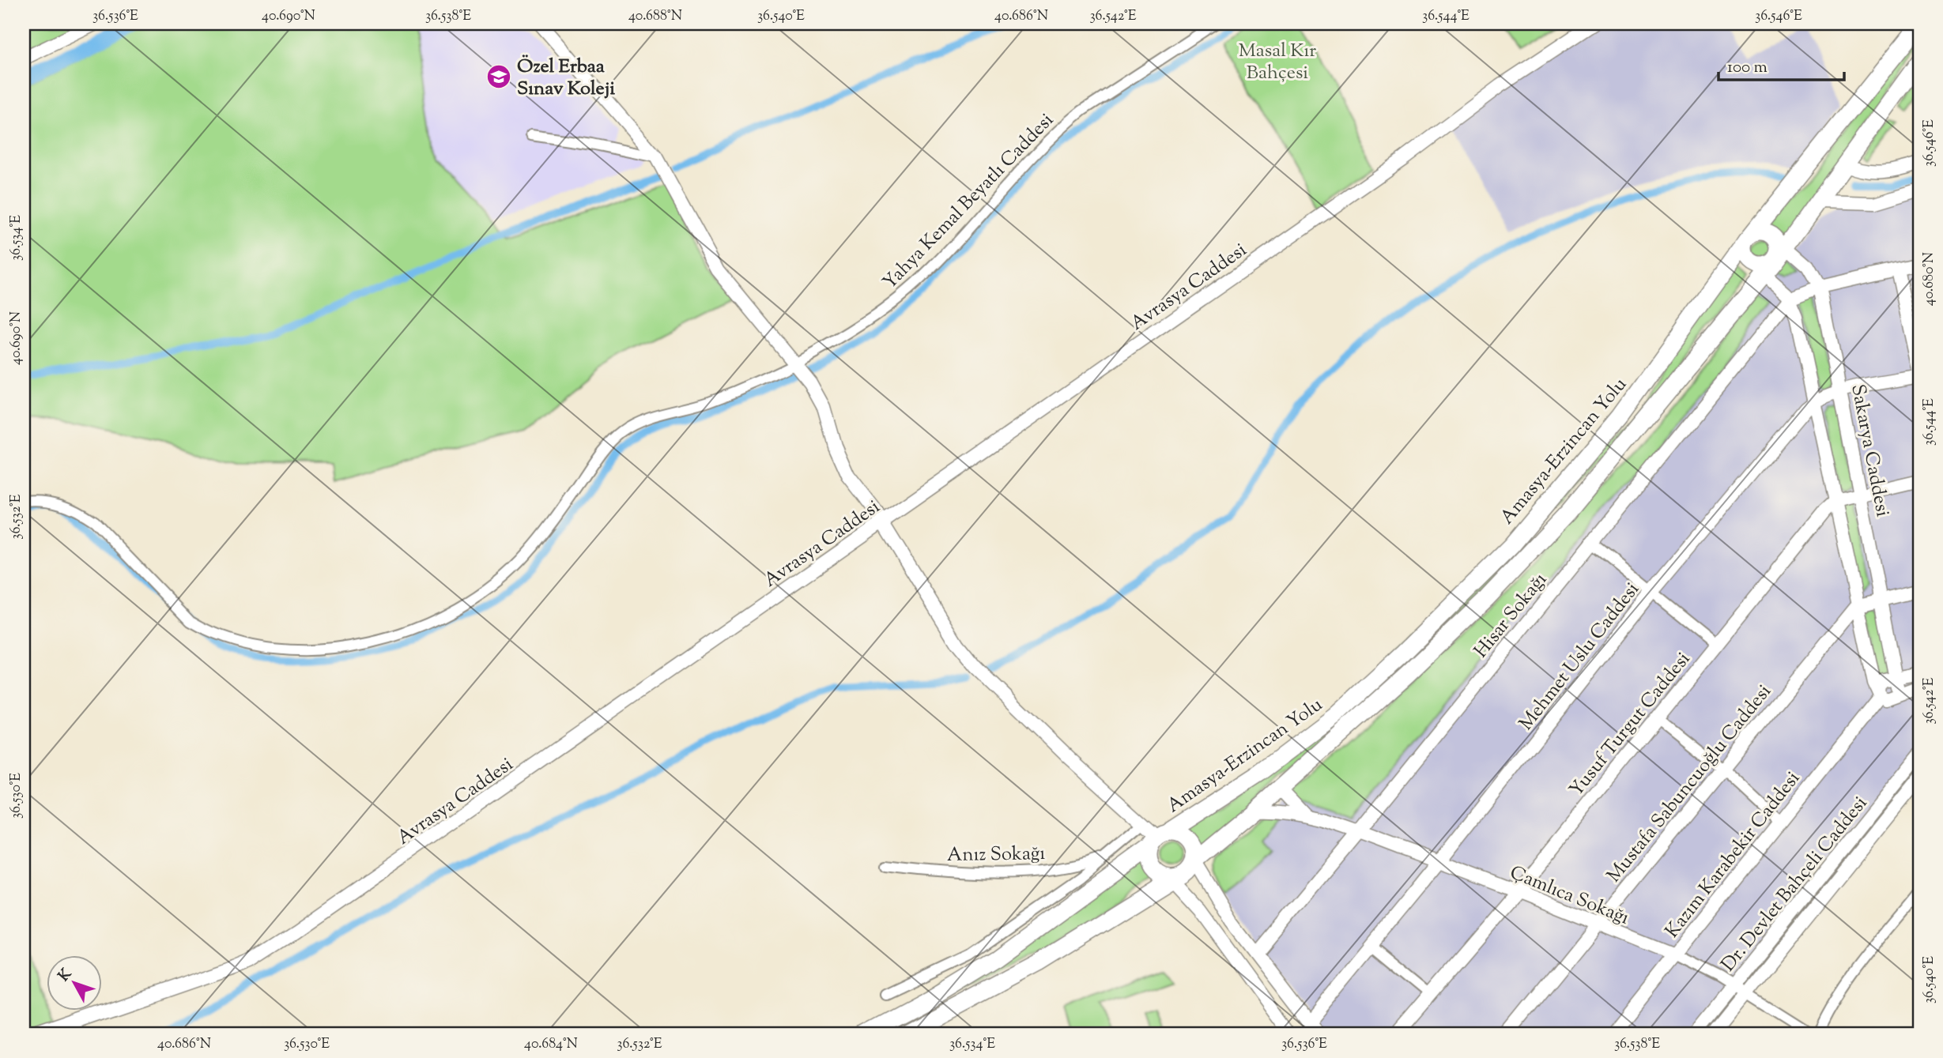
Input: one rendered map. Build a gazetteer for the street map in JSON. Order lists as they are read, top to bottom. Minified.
{"streets":{"highway":["Amasya-Erzincan Yolu"],"street":["Yahya Kemal Beyatlı Caddesi","Avrasya Caddesi","Sakarya Caddesi","Hisar Sokağı","Mehmet Uslu Caddesi","Yusuf Turgut Caddesi","Mustafa Sabuncuoğlu Caddesi","Anız Sokağı","Kazım Karabekir Caddesi","Dr. Devlet Bahçeli Caddesi","Çamlıca Sokağı"]},"crossings":[["Amasya-Erzincan Yolu","Sakarya Caddesi"],["Amasya-Erzincan Yolu","Çamlıca Sokağı"],["Sakarya Caddesi","Kazım Karabekir Caddesi"],["Hisar Sokağı","Çamlıca Sokağı"],["Mehmet Uslu Caddesi","Çamlıca Sokağı"],["Yusuf Turgut Caddesi","Çamlıca Sokağı"],["Mustafa Sabuncuoğlu Caddesi","Çamlıca Sokağı"],["Kazım Karabekir Caddesi","Çamlıca Sokağı"],["Dr. Devlet Bahçeli Caddesi","Çamlıca Sokağı"]],"parks":["Masal Kır Bahçesi"],"places":{"school or university":["Özel Erbaa Sınav Koleji"]},"scale_bar":"100 m","north":"top left","coordinates":["36.536°E","40.690°N","36.538°E","40.688°N","36.540°E","40.686°N","36.542°E","36.544°E","36.546°E","36.534°E","40.680°N","36.532°E","36.530°E","40.684°N"]}
